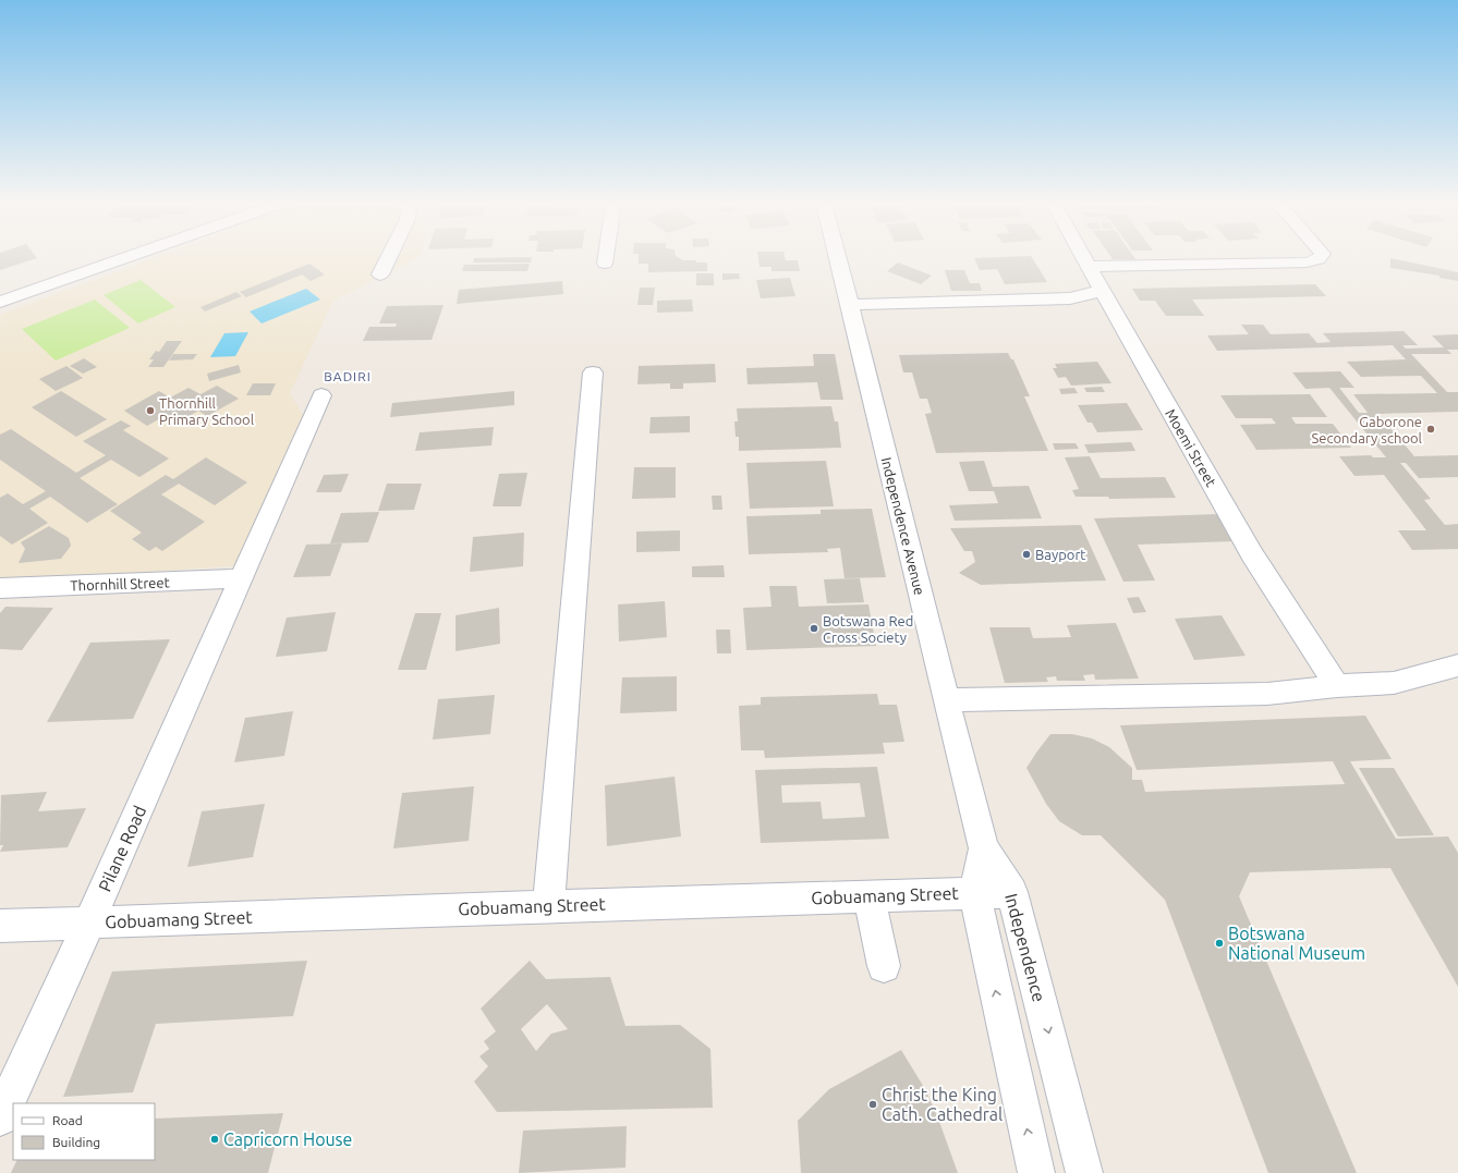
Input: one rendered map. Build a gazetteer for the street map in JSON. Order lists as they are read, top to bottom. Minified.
{"streets":{"street":["Moemi Street","Independence Avenue","Thornhill Street","Pilane Road","Gobuamang Street","Independence"]},"crossings":[["Independence Avenue","Independence"],["Thornhill Street","Pilane Road"],["Pilane Road","Gobuamang Street"],["Gobuamang Street","Independence"]],"districts":["BADIRI"],"places":["Thornhill Primary School","Gaborone Secondary school","Bayport","Botswana Red Cross Society","Botswana National Museum","Christ the King Cath. Cathedral","Capricorn House"],"legend":["Road","Building"]}
